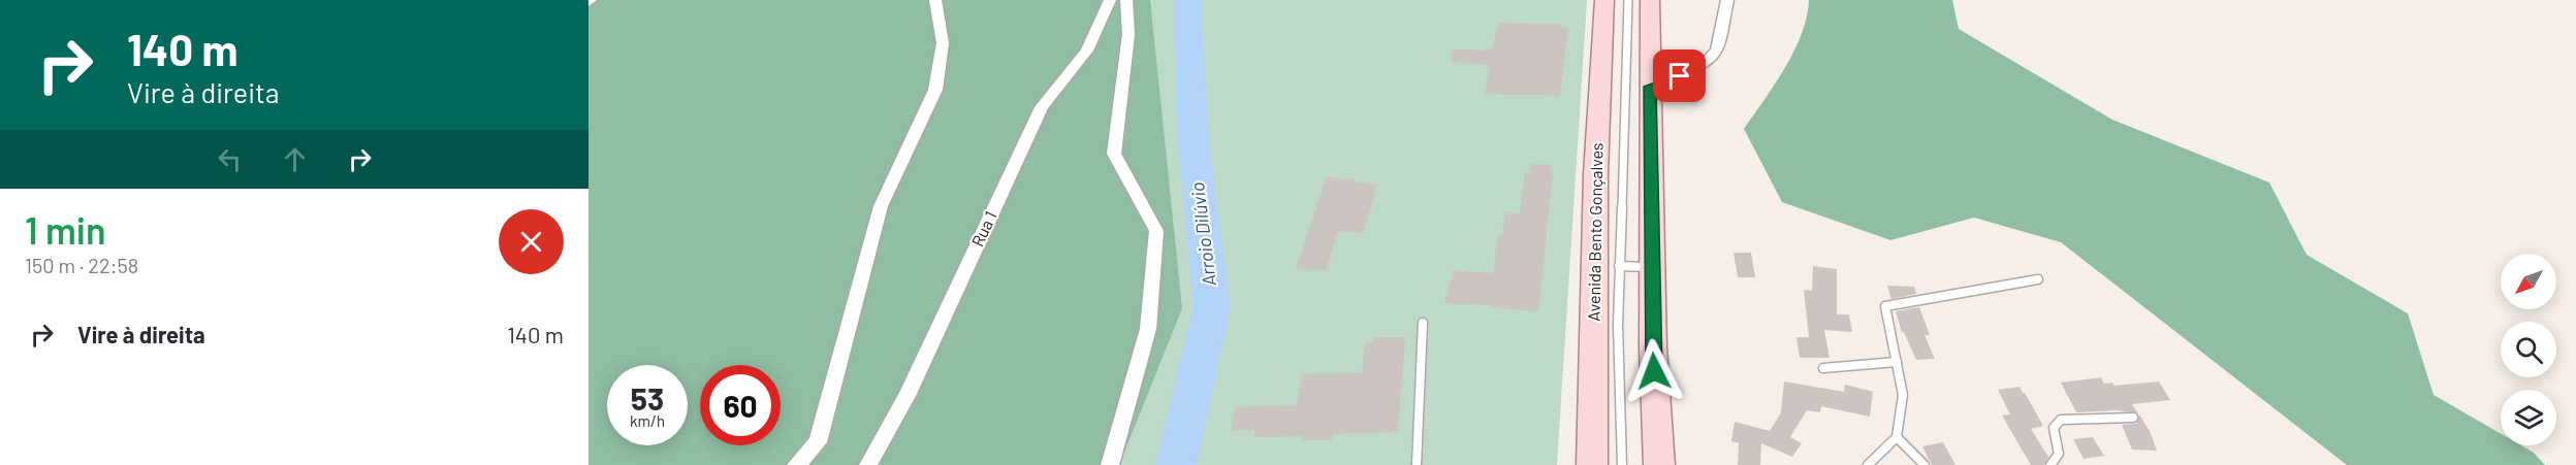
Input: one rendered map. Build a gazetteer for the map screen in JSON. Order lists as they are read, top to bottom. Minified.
{"streets":{"main road":["Avenida Bento Gonçalves"],"street":["Rua 1"]},"water":["Arroio Dilúvio"],"north":"bottom left","page":{"turn":["140 m","Vire à direita"],"heading":["1 min","150 m · 22:58"],"list":[{"name":"Vire à direita","value":"140 m"}],"speed":"53 km/h","limit":"60"}}
